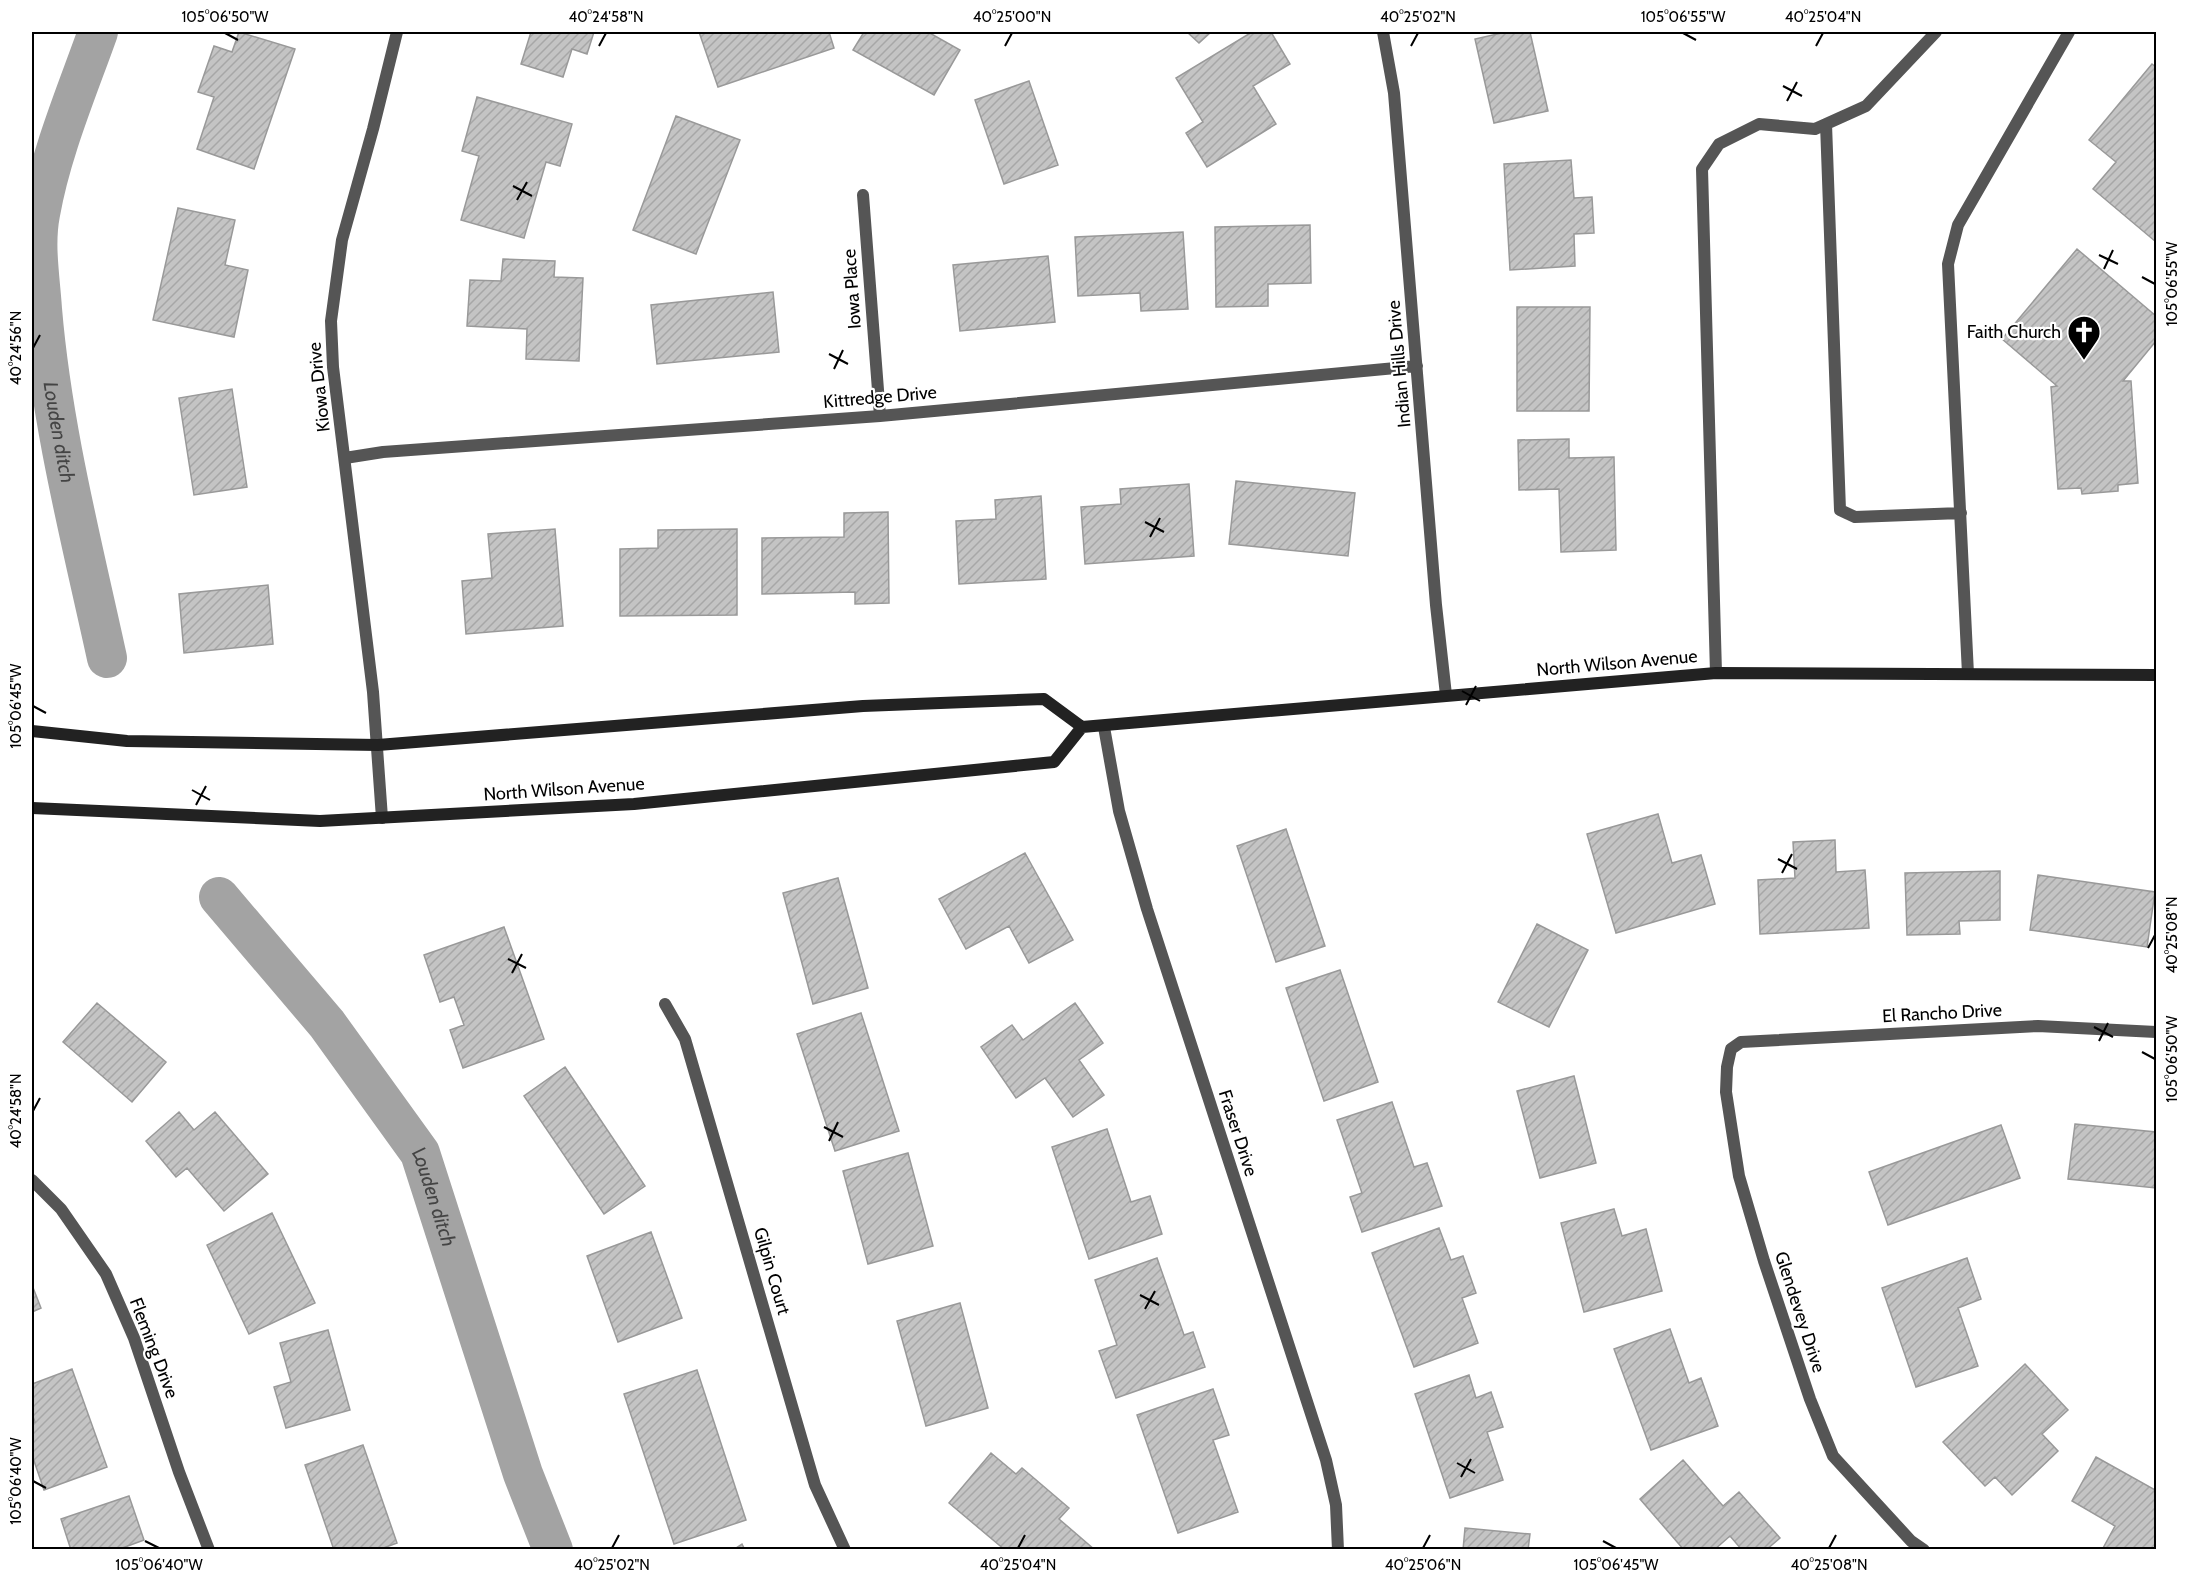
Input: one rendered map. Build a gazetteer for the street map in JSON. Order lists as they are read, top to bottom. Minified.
{"streets":{"main road":["North Wilson Avenue"],"street":["Iowa Place","Indian Hills Drive","Kiowa Drive","Kittredge Drive","El Rancho Drive","Fraser Drive","Gilpin Court","Glendevey Drive","Fleming Drive"]},"crossings":[["Iowa Place","Kittredge Drive"],["Indian Hills Drive","Kittredge Drive"],["Indian Hills Drive","North Wilson Avenue"],["Kiowa Drive","Kittredge Drive"],["Kiowa Drive","North Wilson Avenue"],["North Wilson Avenue","Fraser Drive"],["El Rancho Drive","Glendevey Drive"]],"water":["Louden ditch"],"places":{"church":["Faith Church"]},"coordinates":["105°06'50\"W","40°24'58\"N","40°25'00\"N","40°25'02\"N","105°06'55\"W","40°25'04\"N","40°24'56\"N","105°06'45\"W","40°25'08\"N","105°06'40\"W","40°25'06\"N"]}
